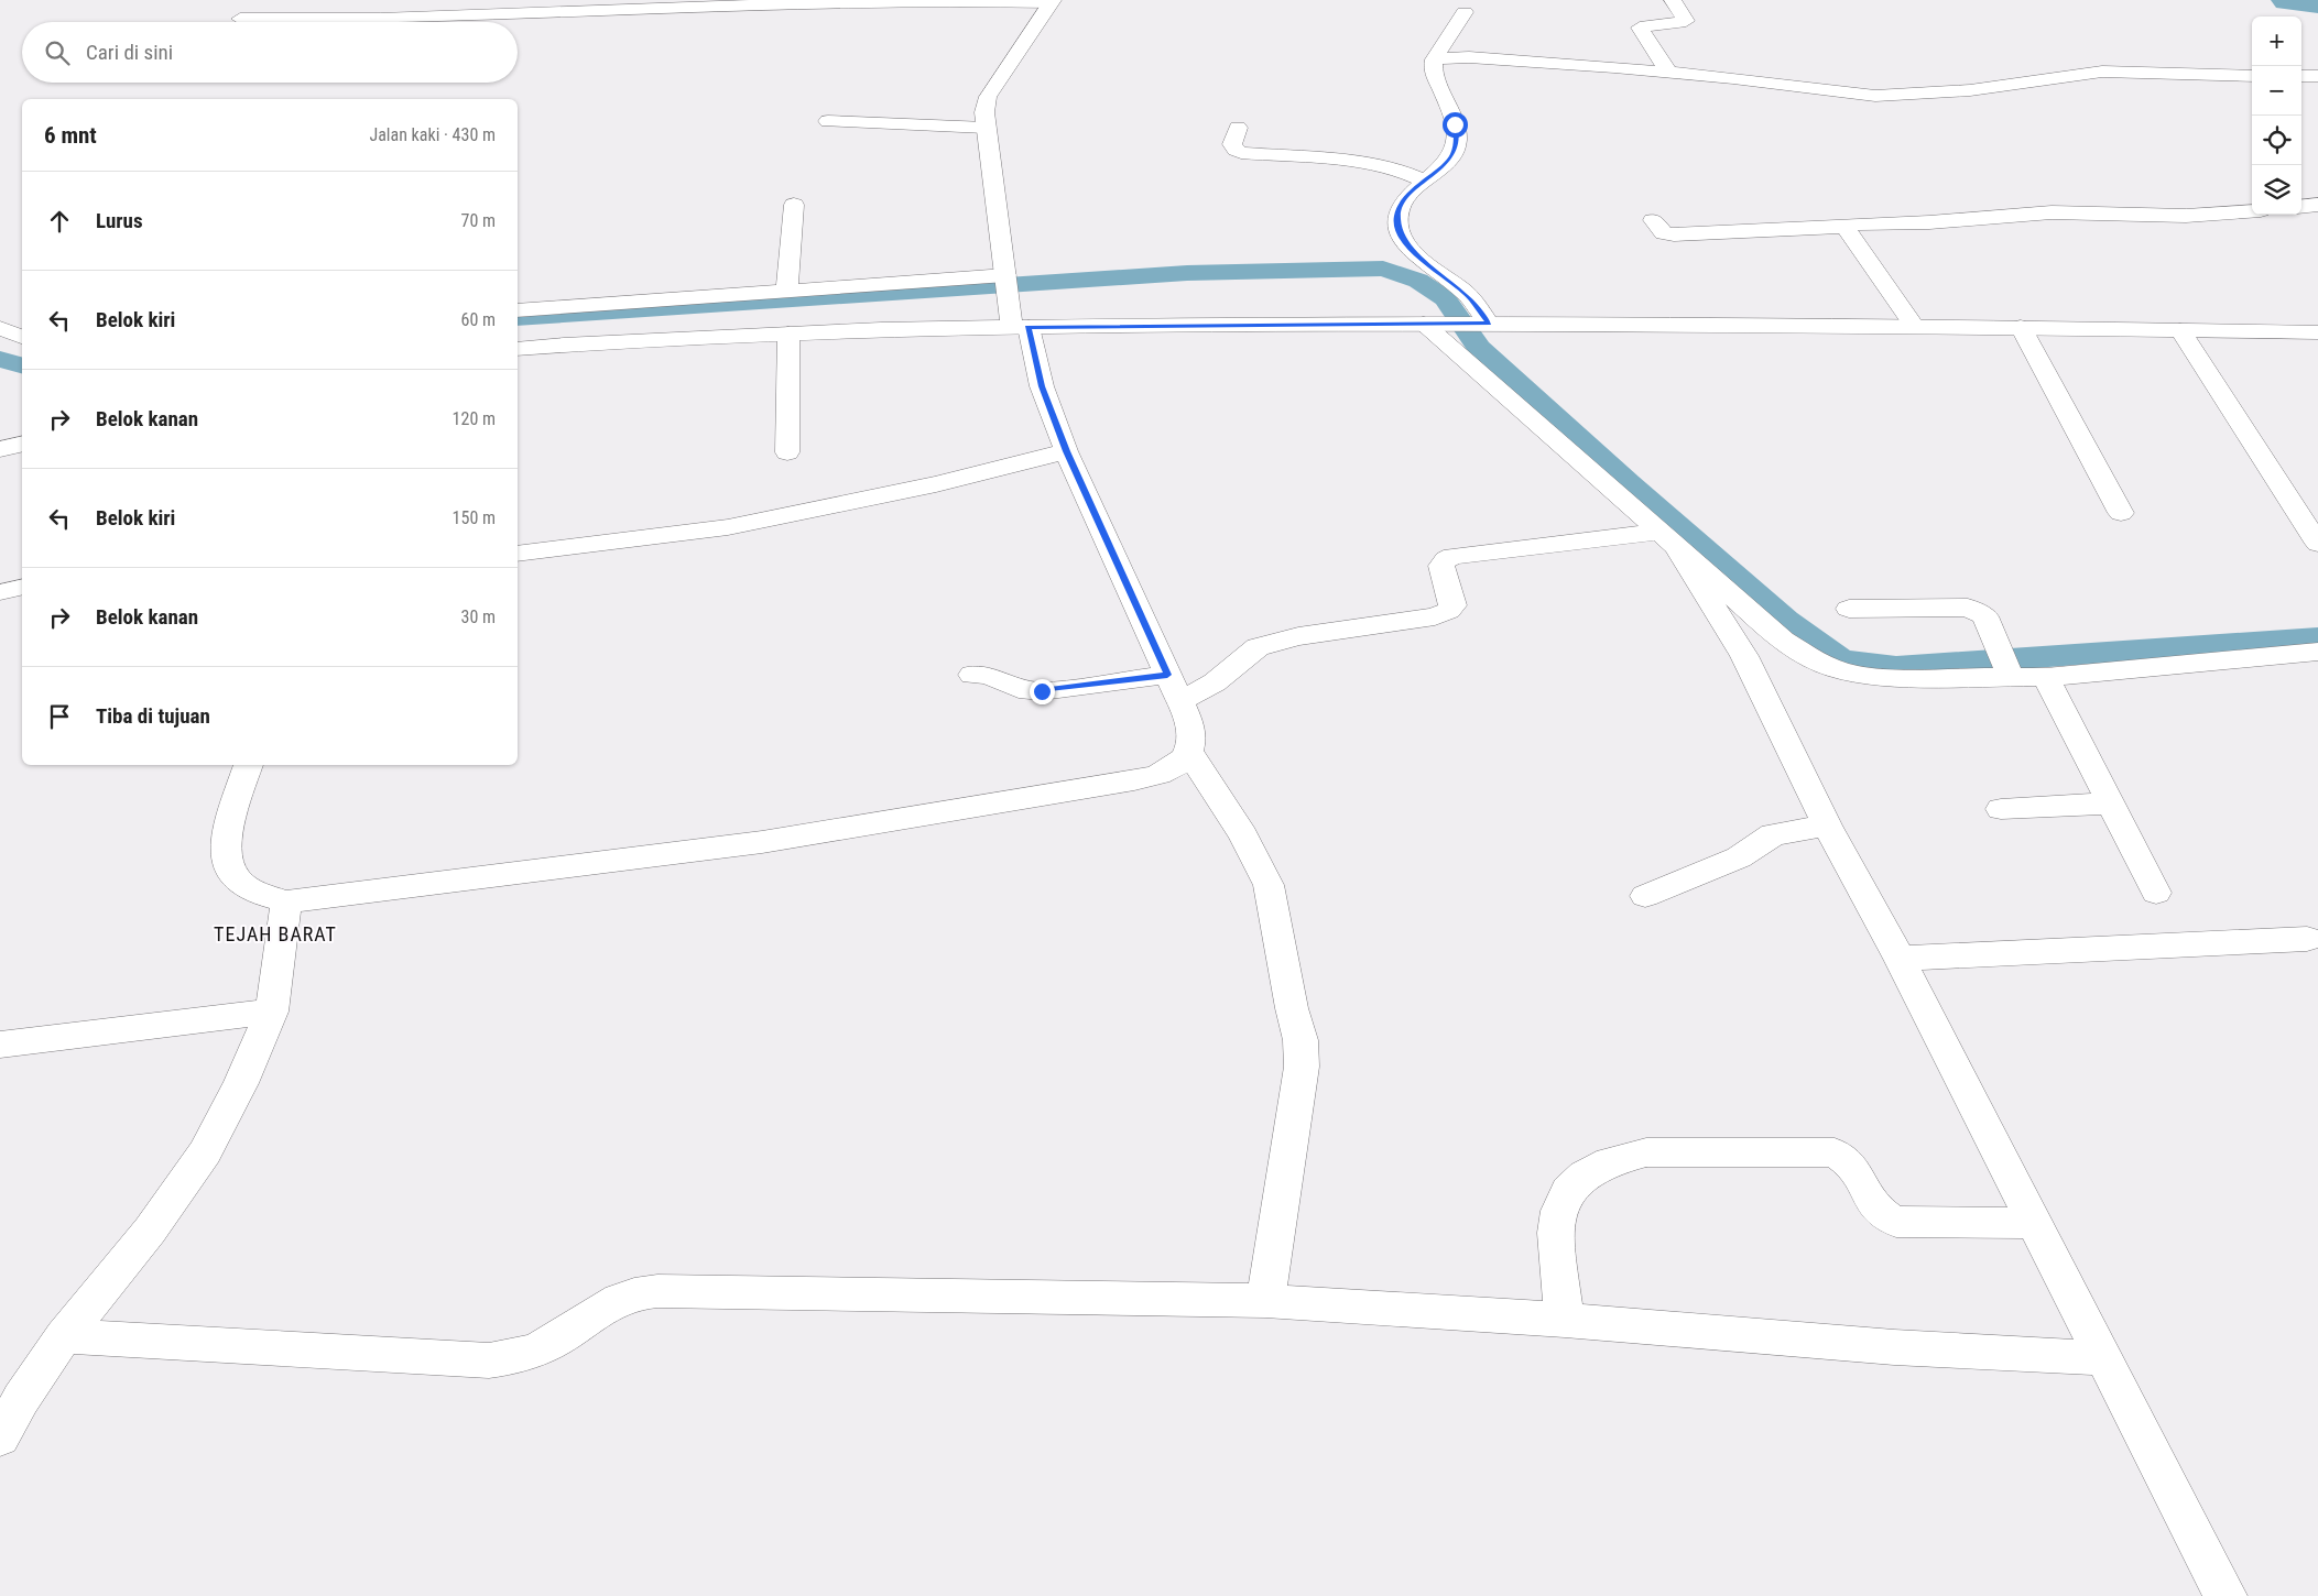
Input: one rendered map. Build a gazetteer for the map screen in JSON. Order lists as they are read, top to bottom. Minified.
{"districts":["TEJAH BARAT"],"page":{"map_buttons":["+","−"],"search":"Cari di sini","heading":["6 mnt","Jalan kaki · 430 m"],"list":[["Lurus","70 m"],["Belok kiri","60 m"],["Belok kanan","120 m"],["Belok kiri","150 m"],["Belok kanan","30 m"],"Tiba di tujuan"]}}
